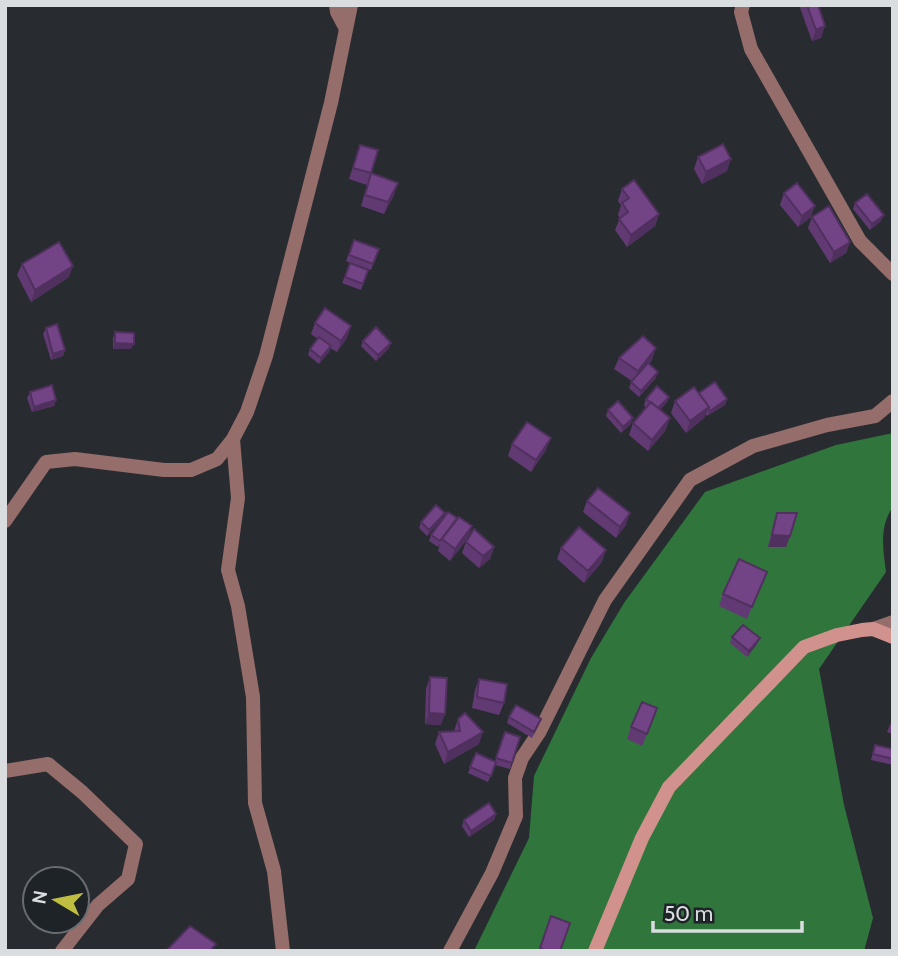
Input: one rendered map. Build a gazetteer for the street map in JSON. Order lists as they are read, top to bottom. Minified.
{"scale_bar":"50 m","north":"left"}
